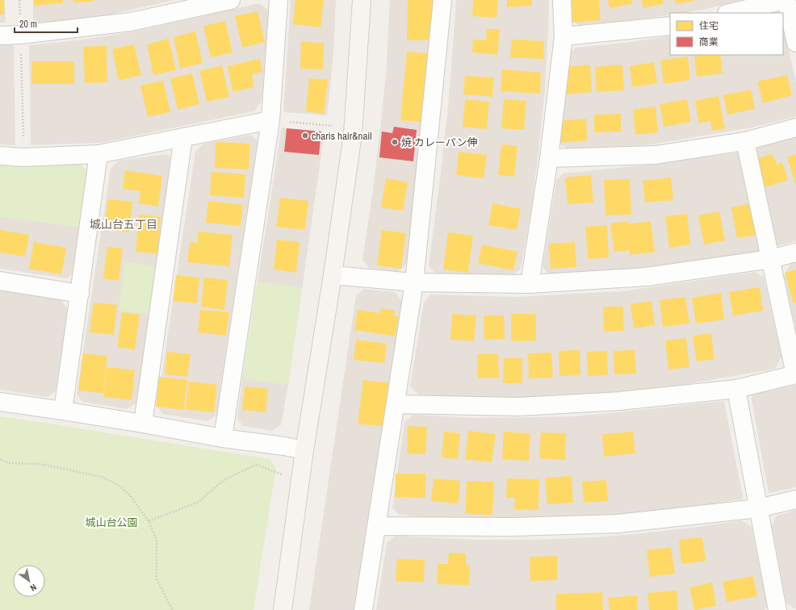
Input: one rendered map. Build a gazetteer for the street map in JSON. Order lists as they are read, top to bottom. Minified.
{"districts":["城山台五丁目"],"parks":["城山台公園"],"places":["charis hair&nail","焼 カレーパン伸"],"legend":["住宅","商業"],"scale_bar":"20 m","north":"bottom right"}
